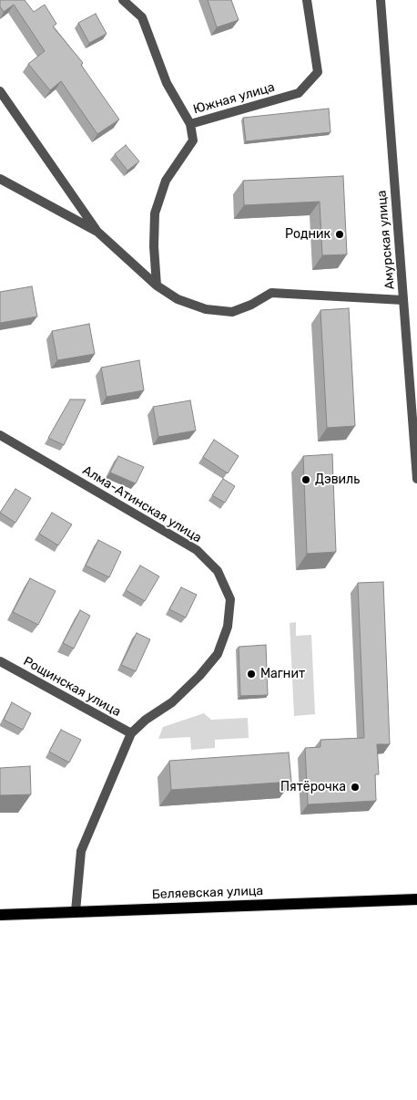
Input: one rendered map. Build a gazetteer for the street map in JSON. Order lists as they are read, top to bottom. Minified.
{"streets":{"main road":["Беляевская улица"],"street":["Южная улица","Амурская улица","Алма-Атинская улица","Рощинская улица"]},"crossings":[["Алма-Атинская улица","Рощинская улица"]],"places":["Родник","Дэвиль","Магнит","Пятёрочка"]}
